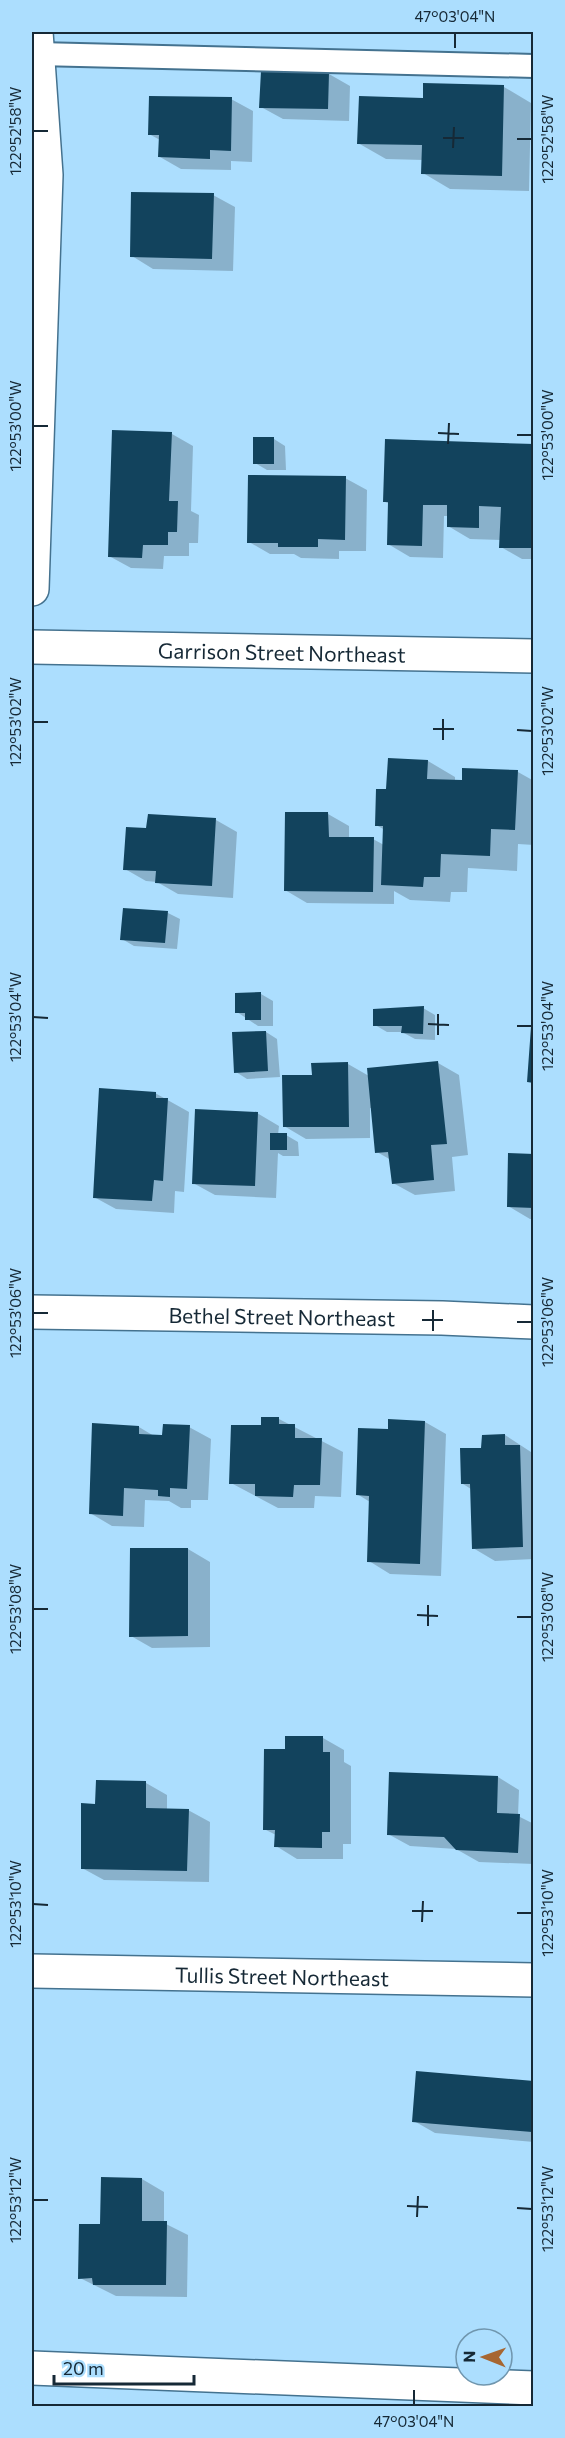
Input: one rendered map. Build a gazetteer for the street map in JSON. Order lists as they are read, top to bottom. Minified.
{"streets":{"street":["Garrison Street Northeast","Bethel Street Northeast","Tullis Street Northeast"]},"scale_bar":"20 m","north":"left","coordinates":["47°03'04\"N","122°52'58\"W","122°53'00\"W","122°53'02\"W","122°53'04\"W","122°53'06\"W","122°53'08\"W","122°53'10\"W","122°53'12\"W"]}
